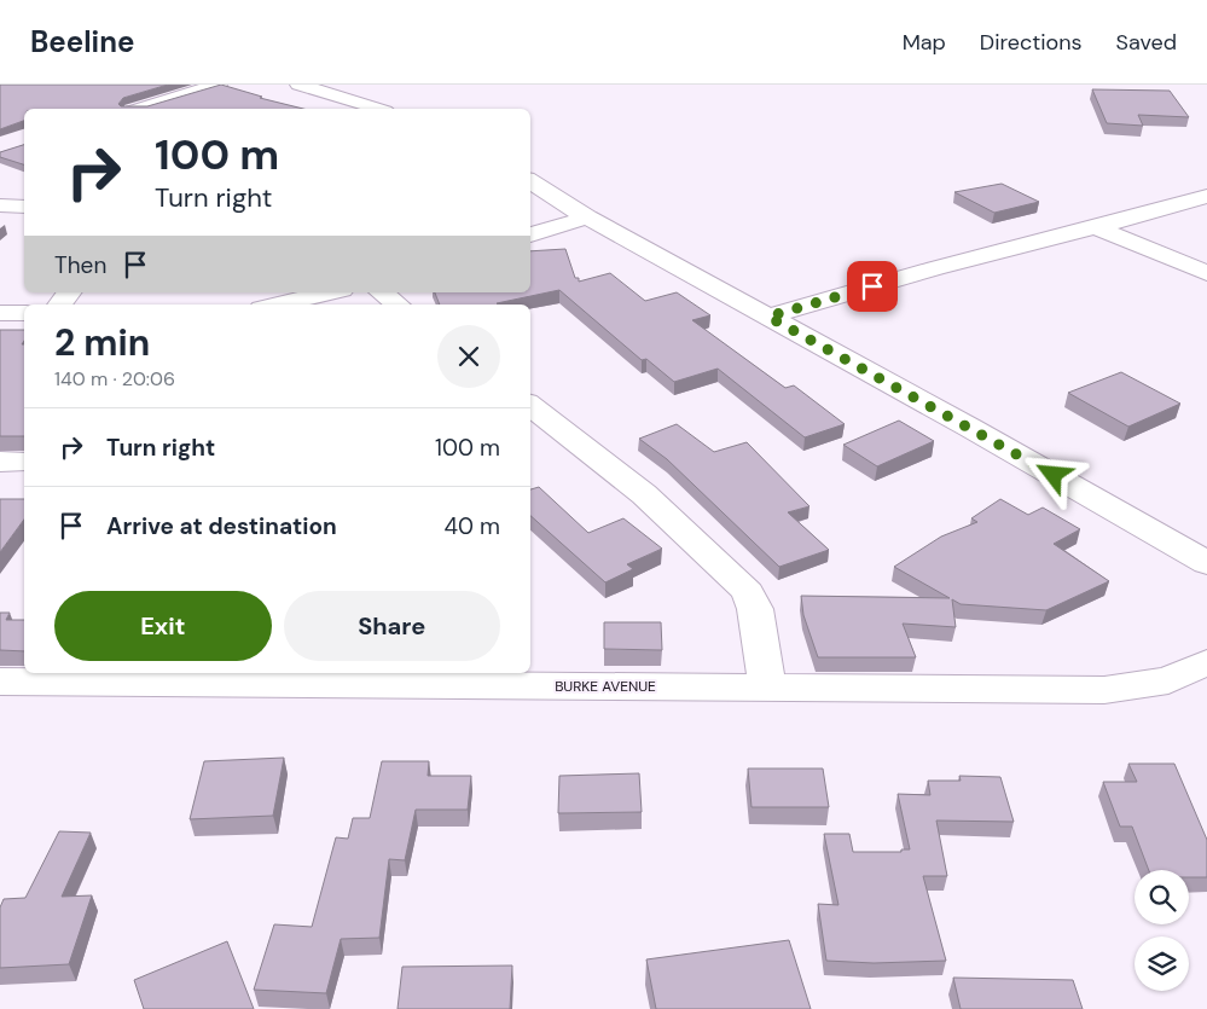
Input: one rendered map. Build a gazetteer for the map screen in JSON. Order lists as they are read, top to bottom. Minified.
{"streets":{"street":["BURKE AVENUE"]},"page":{"header":"Beeline","nav":["Map","Directions","Saved"],"turn":["100 m","Turn right"],"then":"Then","heading":["2 min","140 m · 20:06"],"list":[{"name":"Turn right","value":"100 m"},{"name":"Arrive at destination","value":"40 m"}],"buttons":["Exit","Share"]}}
